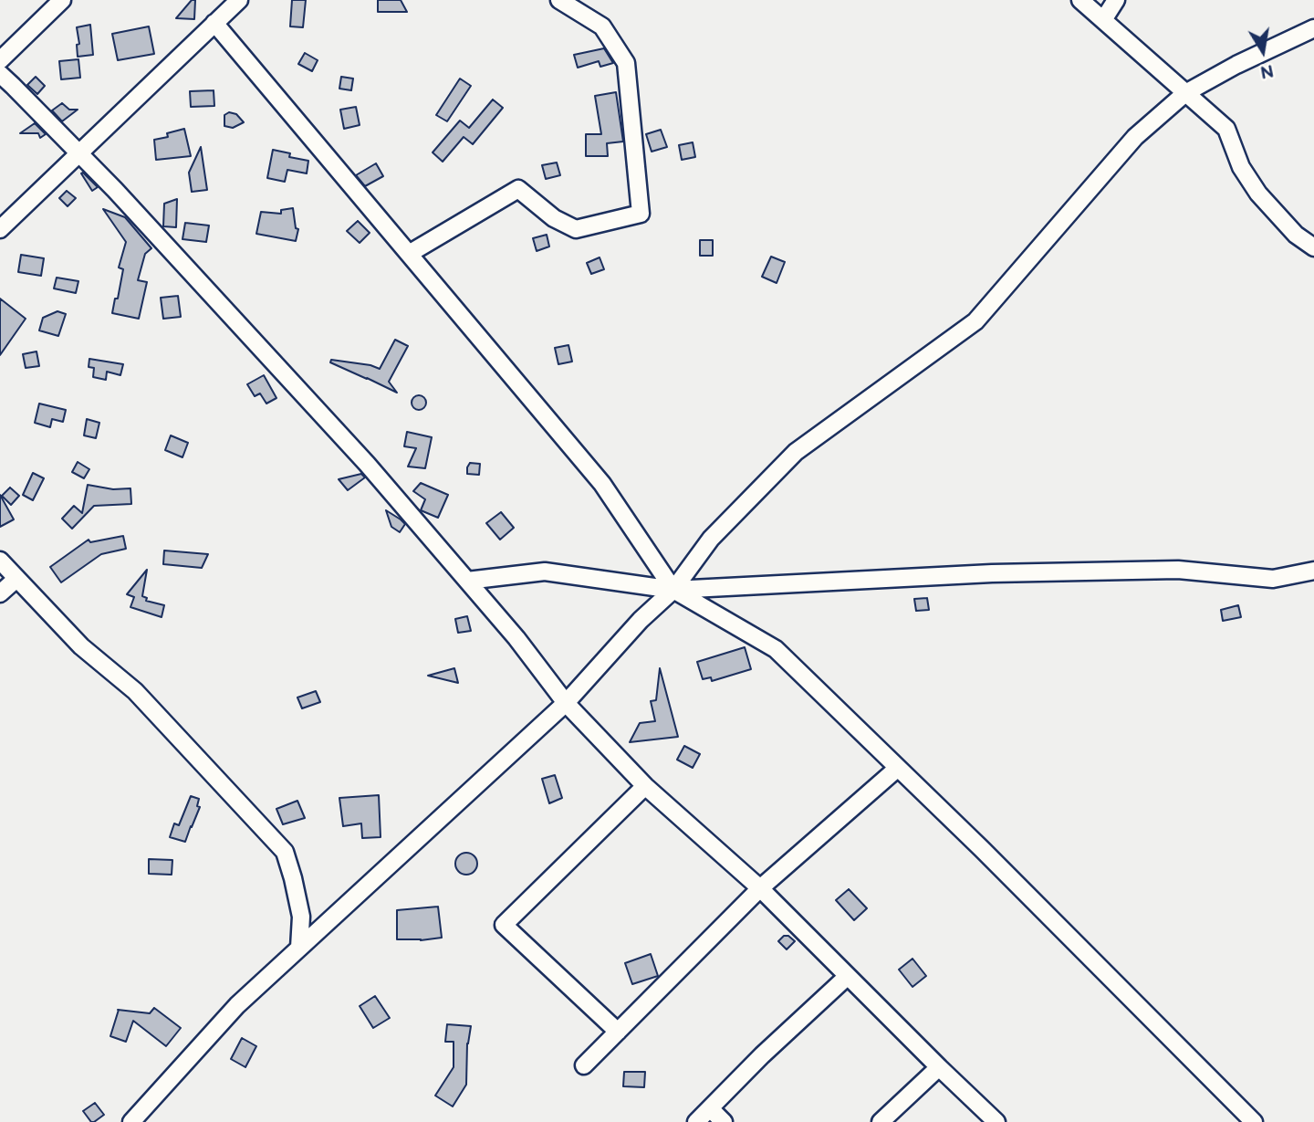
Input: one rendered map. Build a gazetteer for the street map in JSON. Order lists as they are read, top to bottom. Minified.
{"north":"bottom"}
